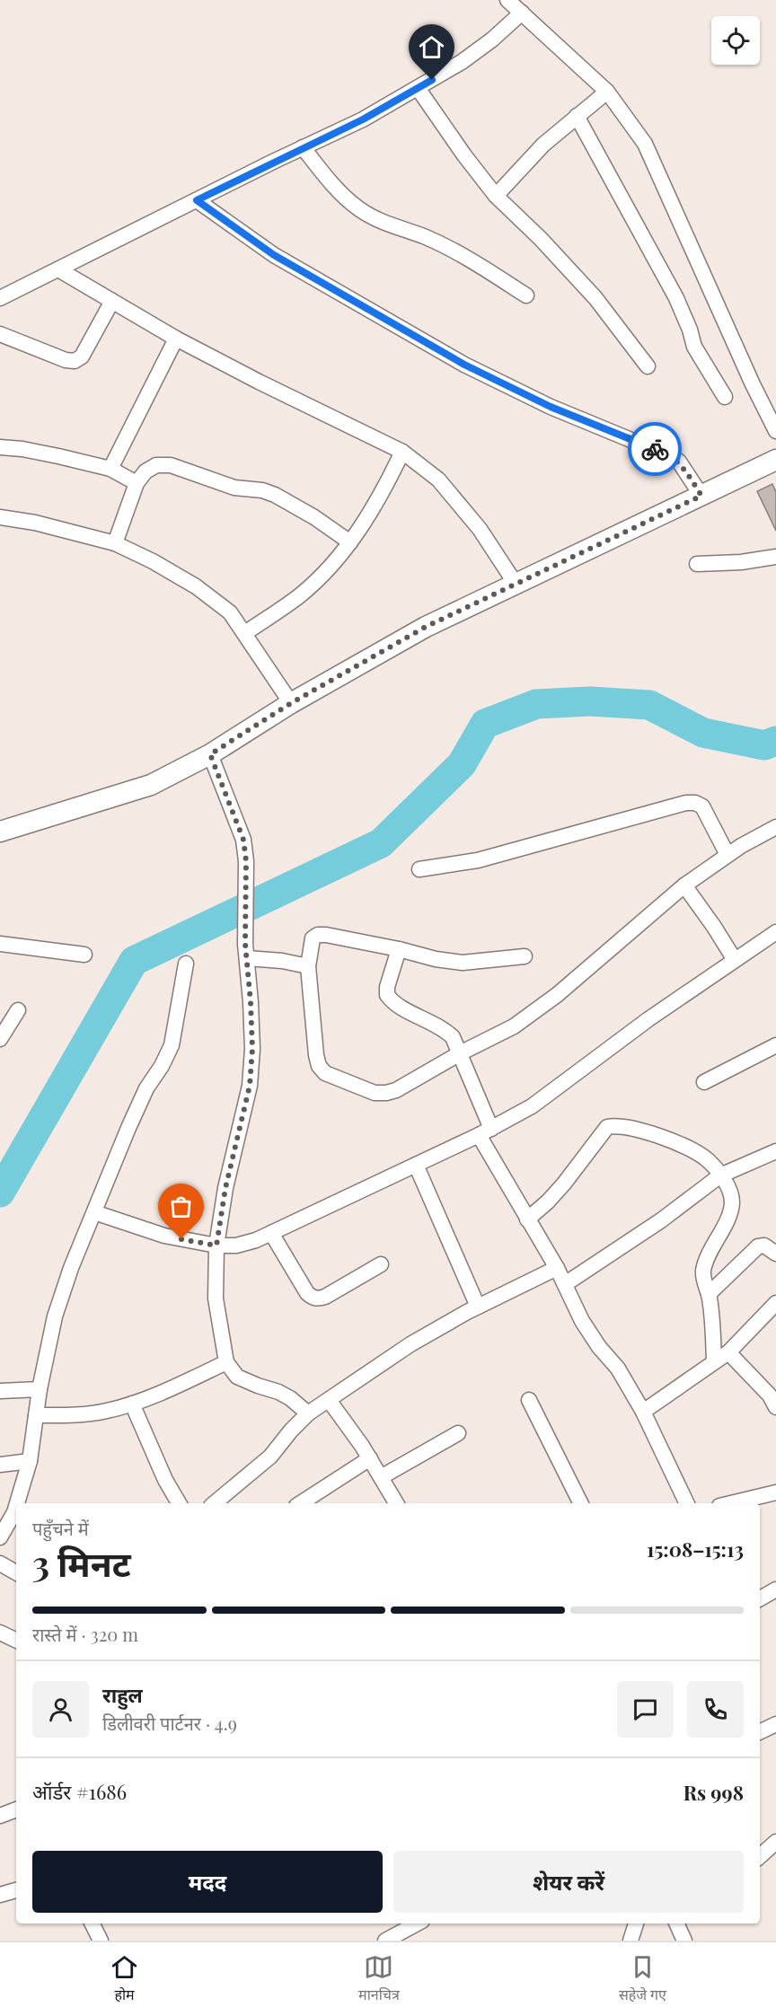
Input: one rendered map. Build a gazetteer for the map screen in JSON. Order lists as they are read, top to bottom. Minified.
{"page":{"heading":["3 मिनट","पहुँचने में","15:08–15:13"],"panel":["राहुल","डिलीवरी पार्टनर · 4.9","ऑर्डर #1686","Rs 998"],"bar":"रास्ते में · 320 m","buttons":["मदद","शेयर करें"],"tabs":["होम","मानचित्र","सहेजे गए"]}}
